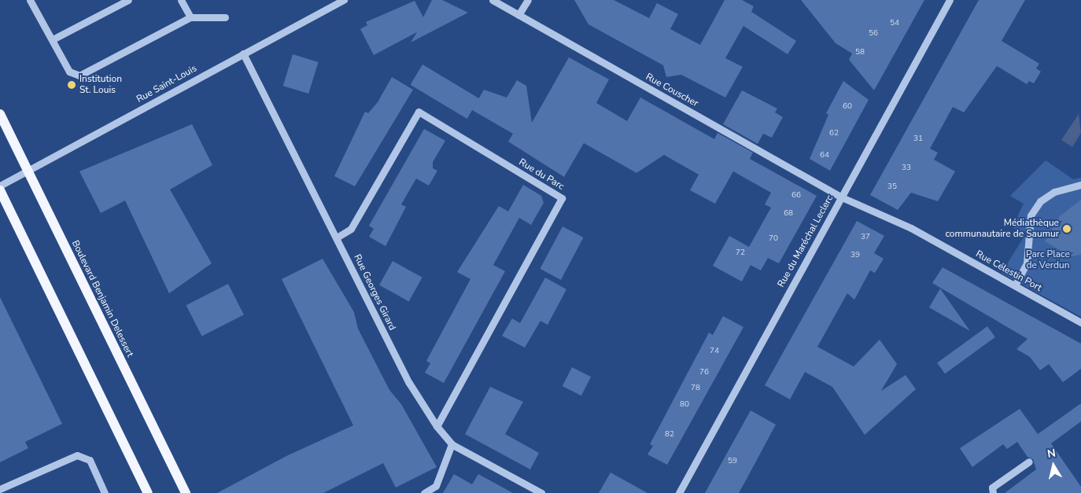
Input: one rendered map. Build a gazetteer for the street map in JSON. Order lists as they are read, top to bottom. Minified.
{"streets":{"main road":["Boulevard Benjamin Delessert"],"street":["Rue Saint-Louis","Rue Couscher","Rue du Parc","Rue du Maréchal Leclerc","Rue Célestin Port","Rue Georges Girard"]},"crossings":[["Rue Saint-Louis","Rue Georges Girard"],["Rue Saint-Louis","Boulevard Benjamin Delessert"],["Rue Couscher","Rue du Maréchal Leclerc"],["Rue Couscher","Rue Célestin Port"],["Rue du Parc","Rue Georges Girard"],["Rue du Maréchal Leclerc","Rue Célestin Port"]],"parks":["Parc Place de Verdun"],"places":["Institution St. Louis","Médiathèque communautaire de Saumur"],"house_numbers":["54","56","58","60","62","31","64","33","35","66","68","37","70","72","39","74","76","78","80","82","59"],"north":"top"}
